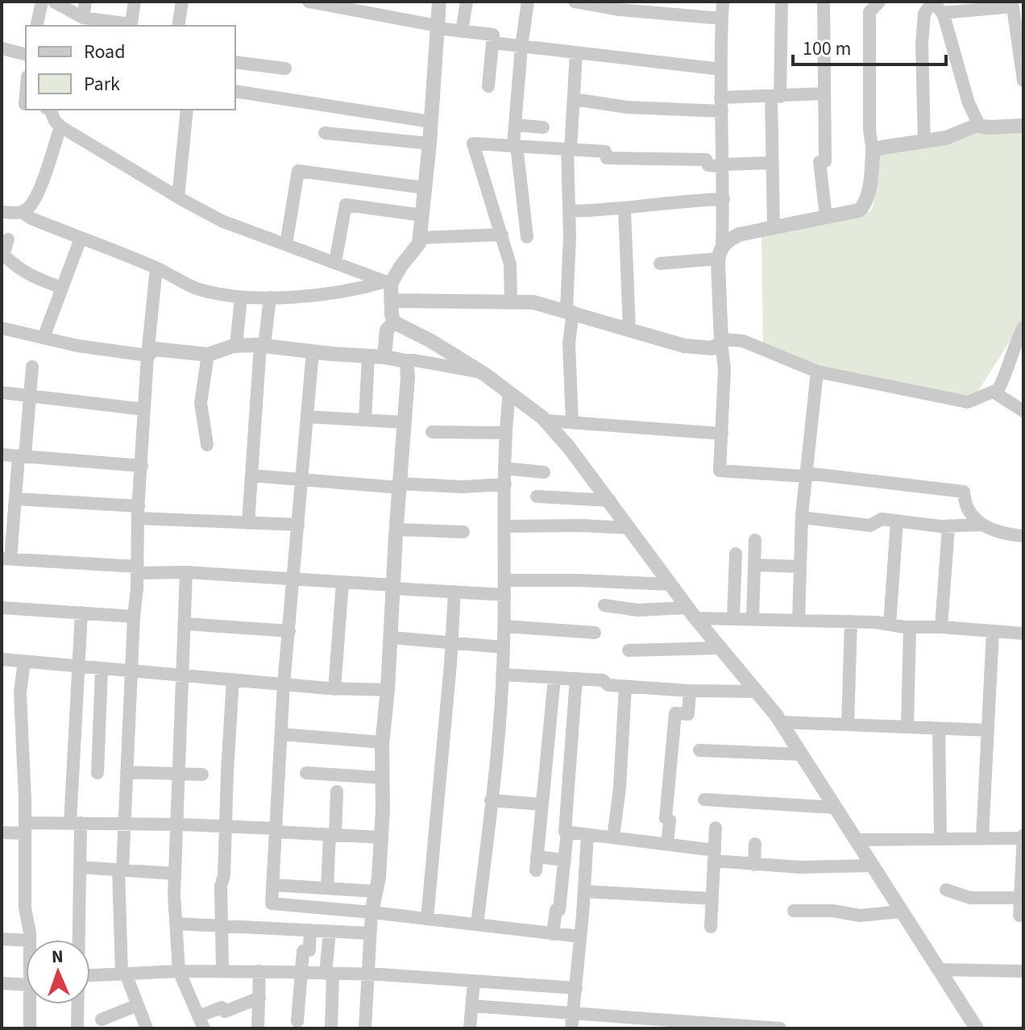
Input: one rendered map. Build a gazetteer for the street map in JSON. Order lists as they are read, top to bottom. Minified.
{"legend":["Road","Park"],"scale_bar":"100 m","north":"top"}
